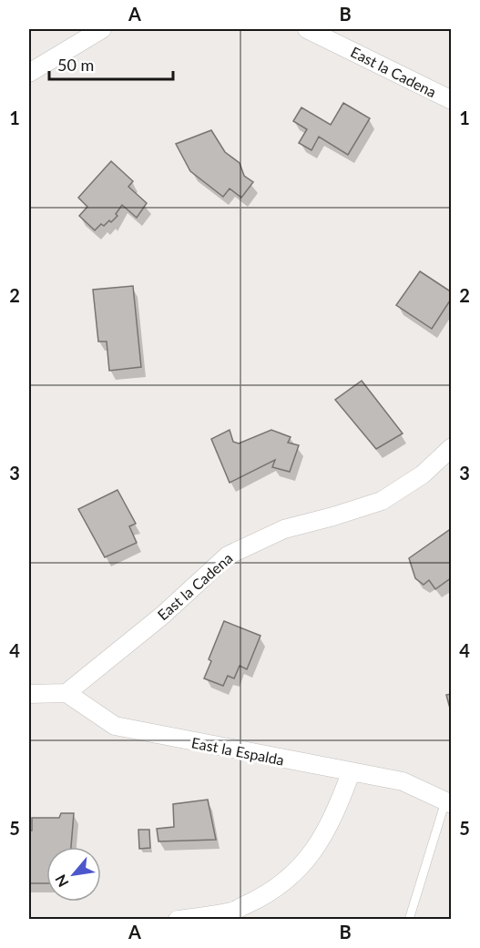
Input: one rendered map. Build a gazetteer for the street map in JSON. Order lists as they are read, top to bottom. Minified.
{"streets":{"street":["East la Cadena","East la Espalda"]},"crossings":[["East la Cadena","East la Espalda"]],"scale_bar":"50 m","north":"bottom left","grid":{"columns":["A","B"],"rows":["1","2","3","4","5"]}}
